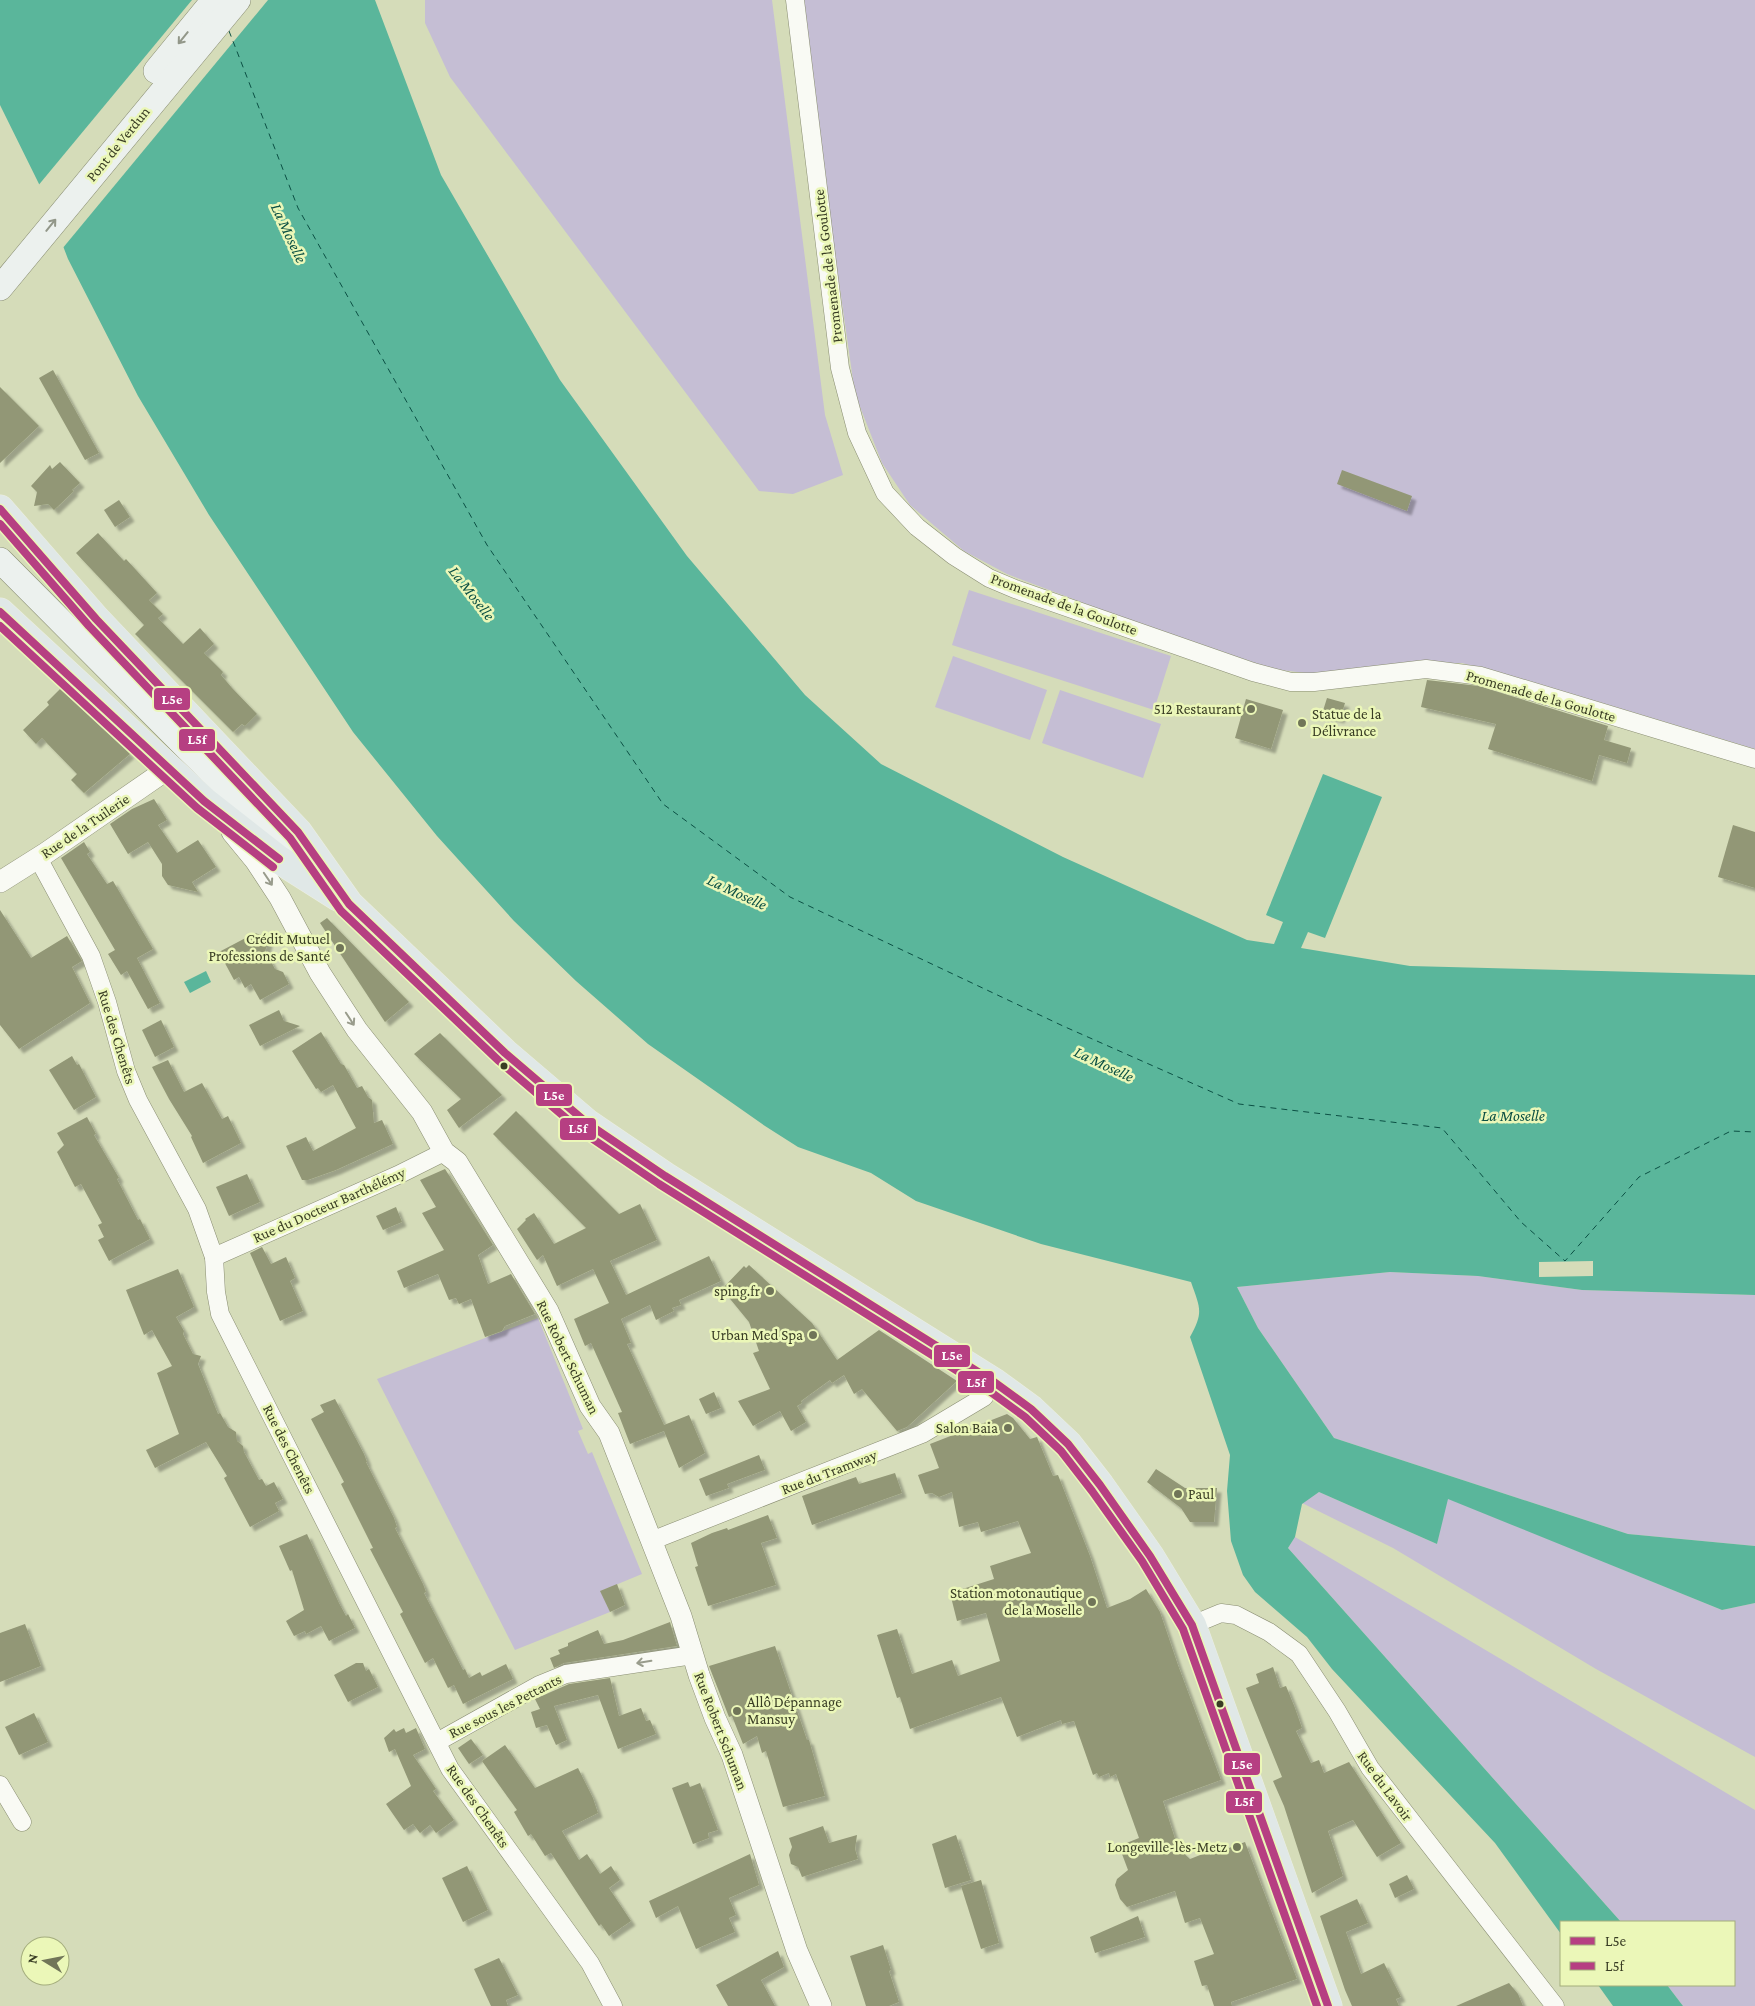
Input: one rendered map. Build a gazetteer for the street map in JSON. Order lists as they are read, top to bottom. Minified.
{"streets":{"main road":["Pont de Verdun"],"street":["Promenade de la Goulotte","Rue de la Tuilerie","Rue des Chenêts","Rue du Docteur Barthélémy","Rue Robert Schuman","Rue du Tramway","Rue sous les Pettants","Rue du Lavoir"]},"crossings":[["Rue de la Tuilerie","Rue des Chenêts"],["Rue des Chenêts","Rue du Docteur Barthélémy"],["Rue des Chenêts","Rue sous les Pettants"],["Rue du Docteur Barthélémy","Rue Robert Schuman"],["Rue Robert Schuman","Rue du Tramway"],["Rue Robert Schuman","Rue sous les Pettants"]],"one_way":["Rue sous les Pettants"],"water":["La Moselle"],"places":["512 Restaurant","Statue de la Délivrance","Crédit Mutuel Professions de Santé","sping.fr","Urban Med Spa","Salon Baia","Paul","Station motonautique de la Moselle","Allô Dépannage Mansuy","Longeville-lès-Metz"],"lines":["transit line L5e","transit line L5f"],"legend":["L5e","L5f"],"north":"left"}
